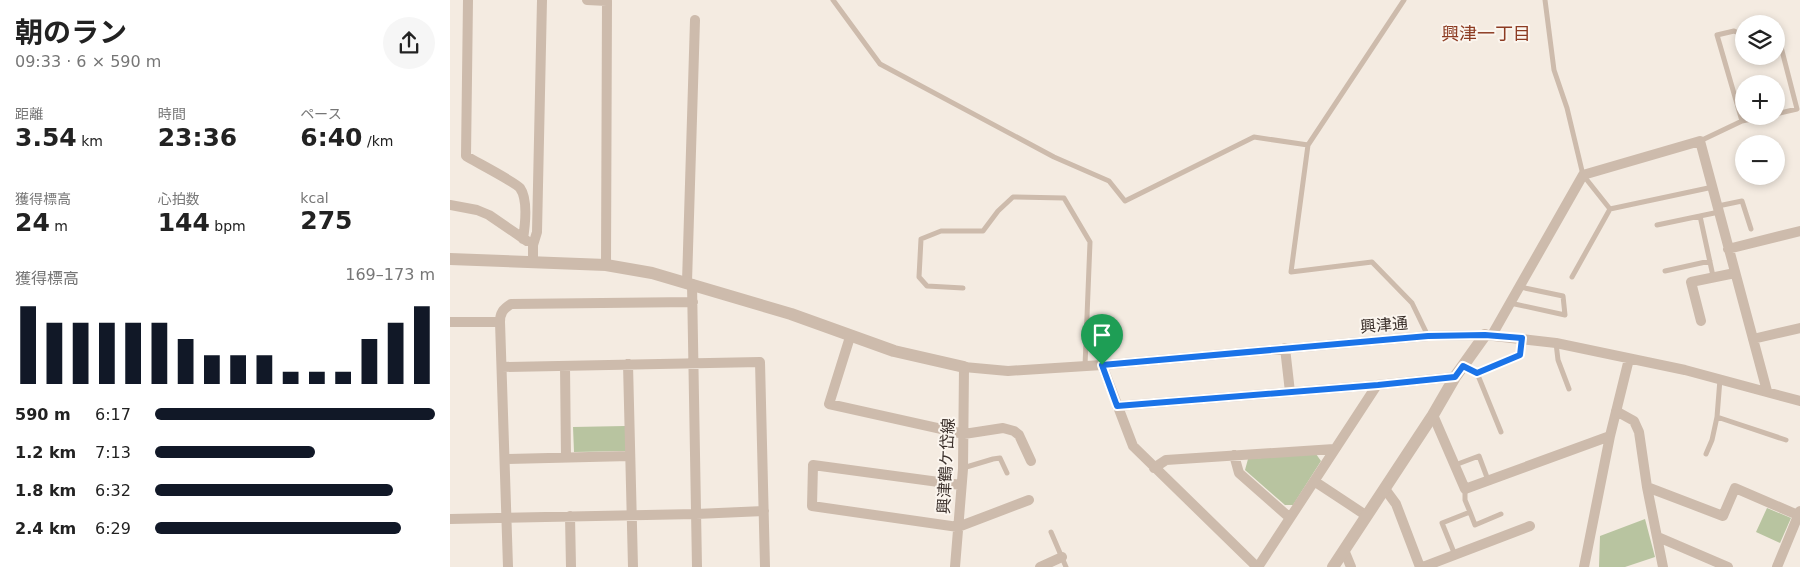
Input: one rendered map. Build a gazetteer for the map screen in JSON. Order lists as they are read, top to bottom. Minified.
{"streets":{"street":["興津通","興津鶴ケ岱線"]},"crossings":[["興津通","興津鶴ケ岱線"]],"districts":["興津一丁目"],"page":{"heading":["朝のラン","09:33 · 6 × 590 m"],"map_buttons":["+","−"],"stats":[["距離","3.54 km"],["時間","23:36"],["ペース","6:40 /km"],["獲得標高","24 m"],["心拍数","144 bpm"],["kcal","275"]],"chart":["獲得標高","169–173 m"],"list":[{"name":"590 m","note":"6:17"},{"name":"1.2 km","note":"7:13"},{"name":"1.8 km","note":"6:32"},{"name":"2.4 km","note":"6:29"}]}}
